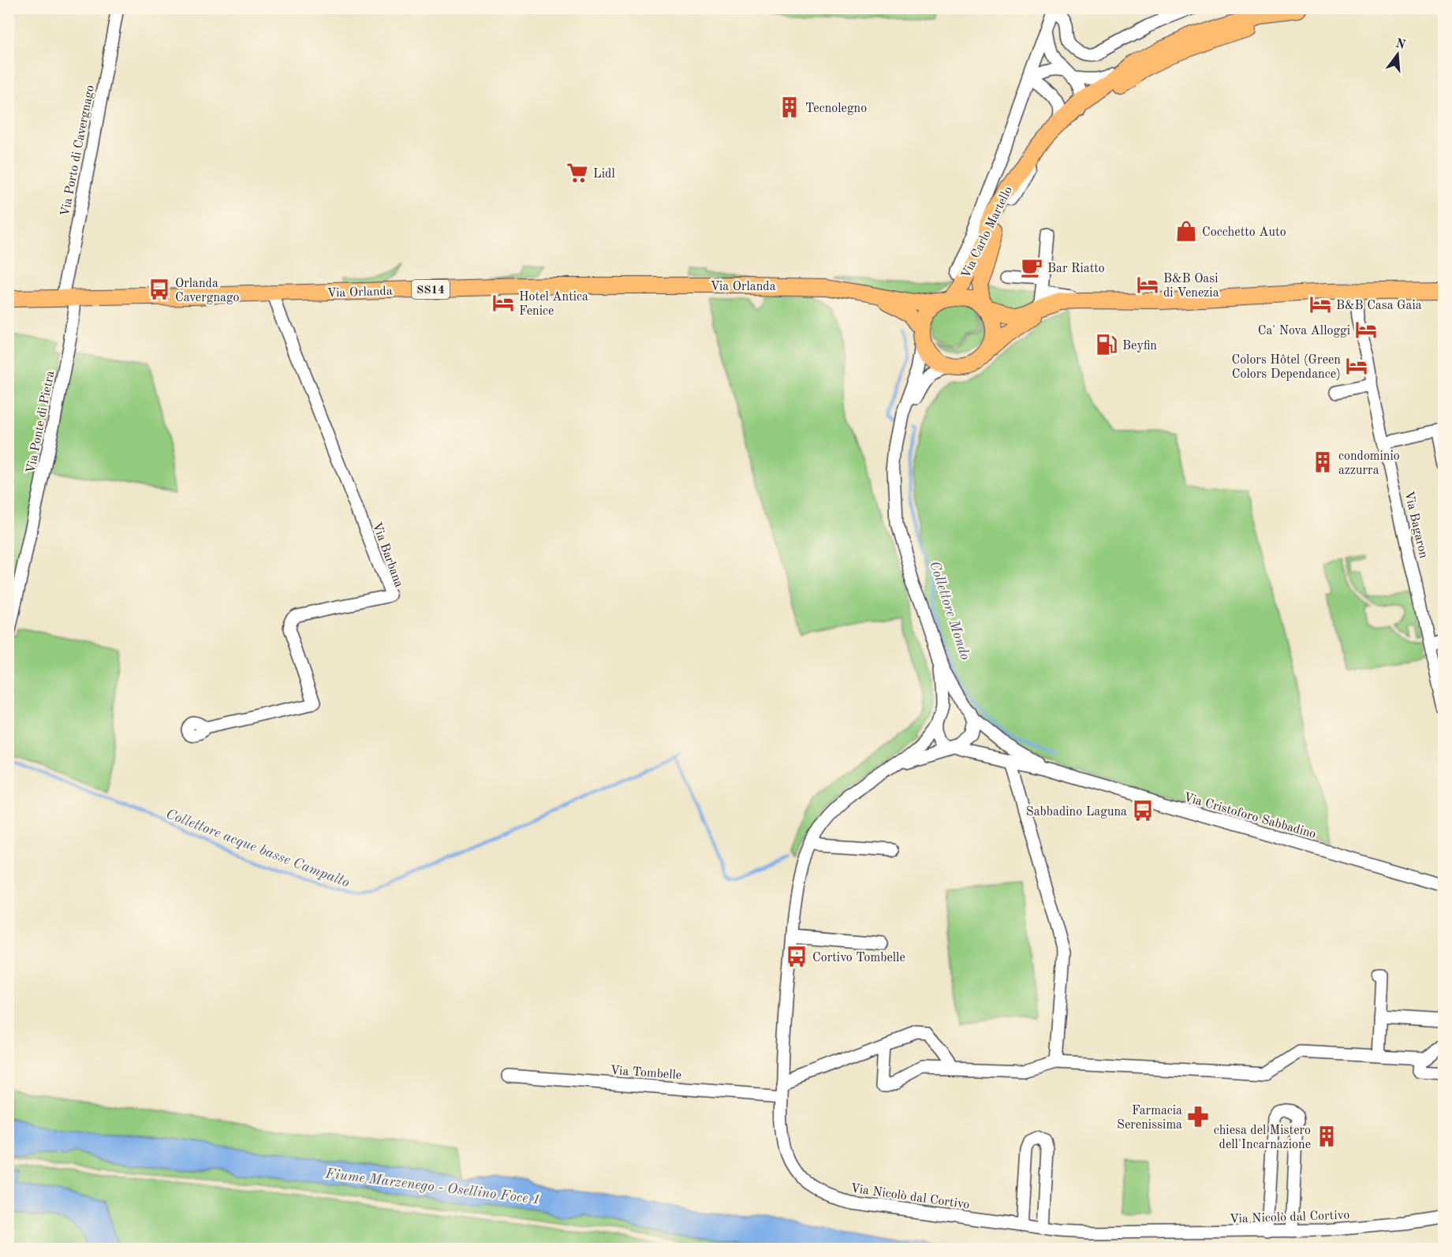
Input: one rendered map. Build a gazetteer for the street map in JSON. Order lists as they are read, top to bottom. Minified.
{"streets":{"main road":["Via Carlo Martello","Via Orlanda","SS14"],"street":["Via Porto di Cavergnago","Via Ponte di Pietra","Via Bagaron","Via Barbana","Via Cristoforo Sabbadino","Via Tombelle","Via Nicolò dal Cortivo"]},"crossings":[["Via Porto di Cavergnago","Via Orlanda"],["Via Porto di Cavergnago","Via Ponte di Pietra"],["Via Carlo Martello","Via Orlanda"],["Via Carlo Martello","Via Cristoforo Sabbadino"],["Via Orlanda","Via Ponte di Pietra"],["Via Orlanda","Via Barbana"],["Via Orlanda","Via Cristoforo Sabbadino"],["Via Cristoforo Sabbadino","Via Nicolò dal Cortivo"],["Via Tombelle","Via Nicolò dal Cortivo"]],"water":["Collettore Mondo","Collettore acque basse Campalto","Fiume Marzenego - Osellino Foce 1"],"places":{"building":["Tecnolegno","condominio azzurra","chiesa del Mistero dell'Incarnazione"],"supermarket":["Lidl"],"shop":["Cocchetto Auto"],"cafe":["Bar Riatto"],"hotel":["B&B Oasi di Venezia","Hotel Antica Fenice","B&B Casa Gaia","Ca' Nova Alloggi","Colors Hôtel (Green Colors Dependance)"],"bus stop":["Orlanda Cavergnago","Sabbadino Laguna","Cortivo Tombelle"],"fuel station":["Beyfin"],"pharmacy":["Farmacia Serenissima"]},"north":"top"}
